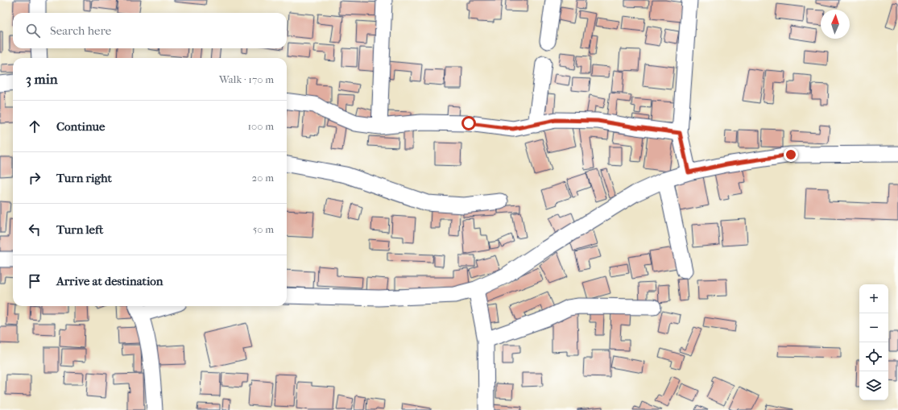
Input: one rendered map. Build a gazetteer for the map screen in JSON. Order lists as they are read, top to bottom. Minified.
{"north":"top","page":{"search":"Search here","heading":["3 min","Walk · 170 m"],"list":[["Continue","100 m"],["Turn right","20 m"],["Turn left","50 m"],"Arrive at destination"],"map_buttons":["+","−"]}}
